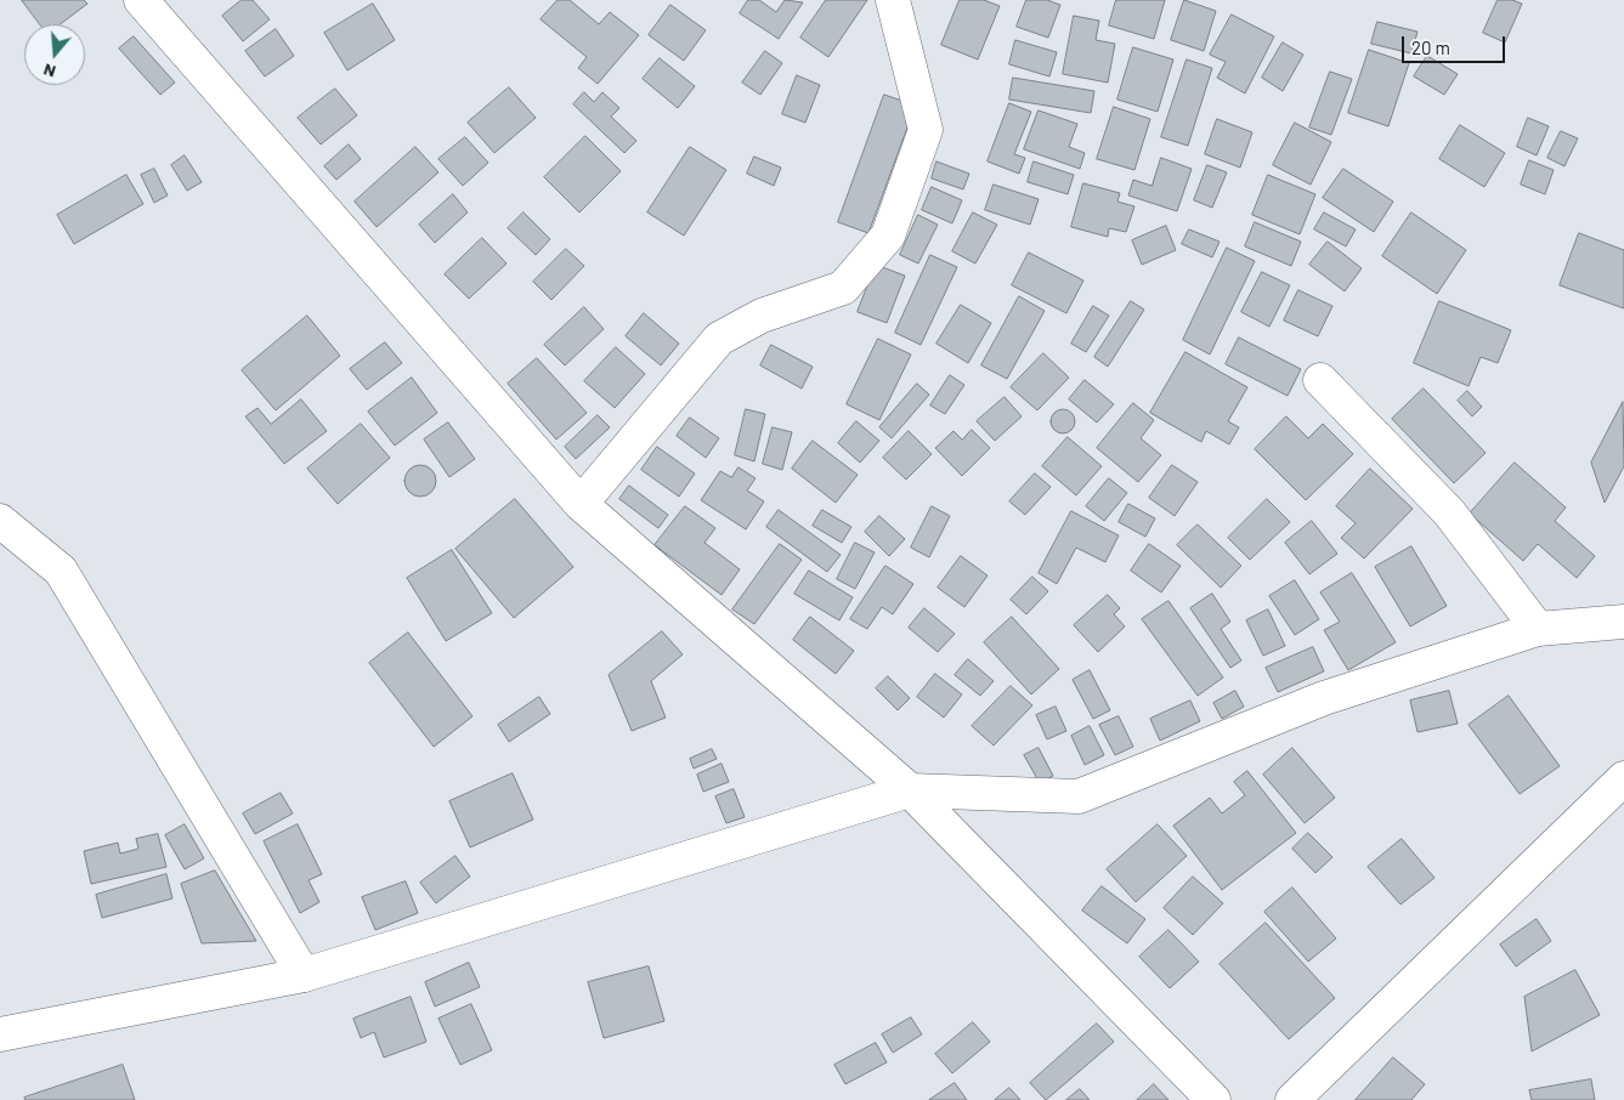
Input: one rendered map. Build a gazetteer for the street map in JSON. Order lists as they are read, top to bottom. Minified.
{"scale_bar":"20 m","north":"bottom"}
